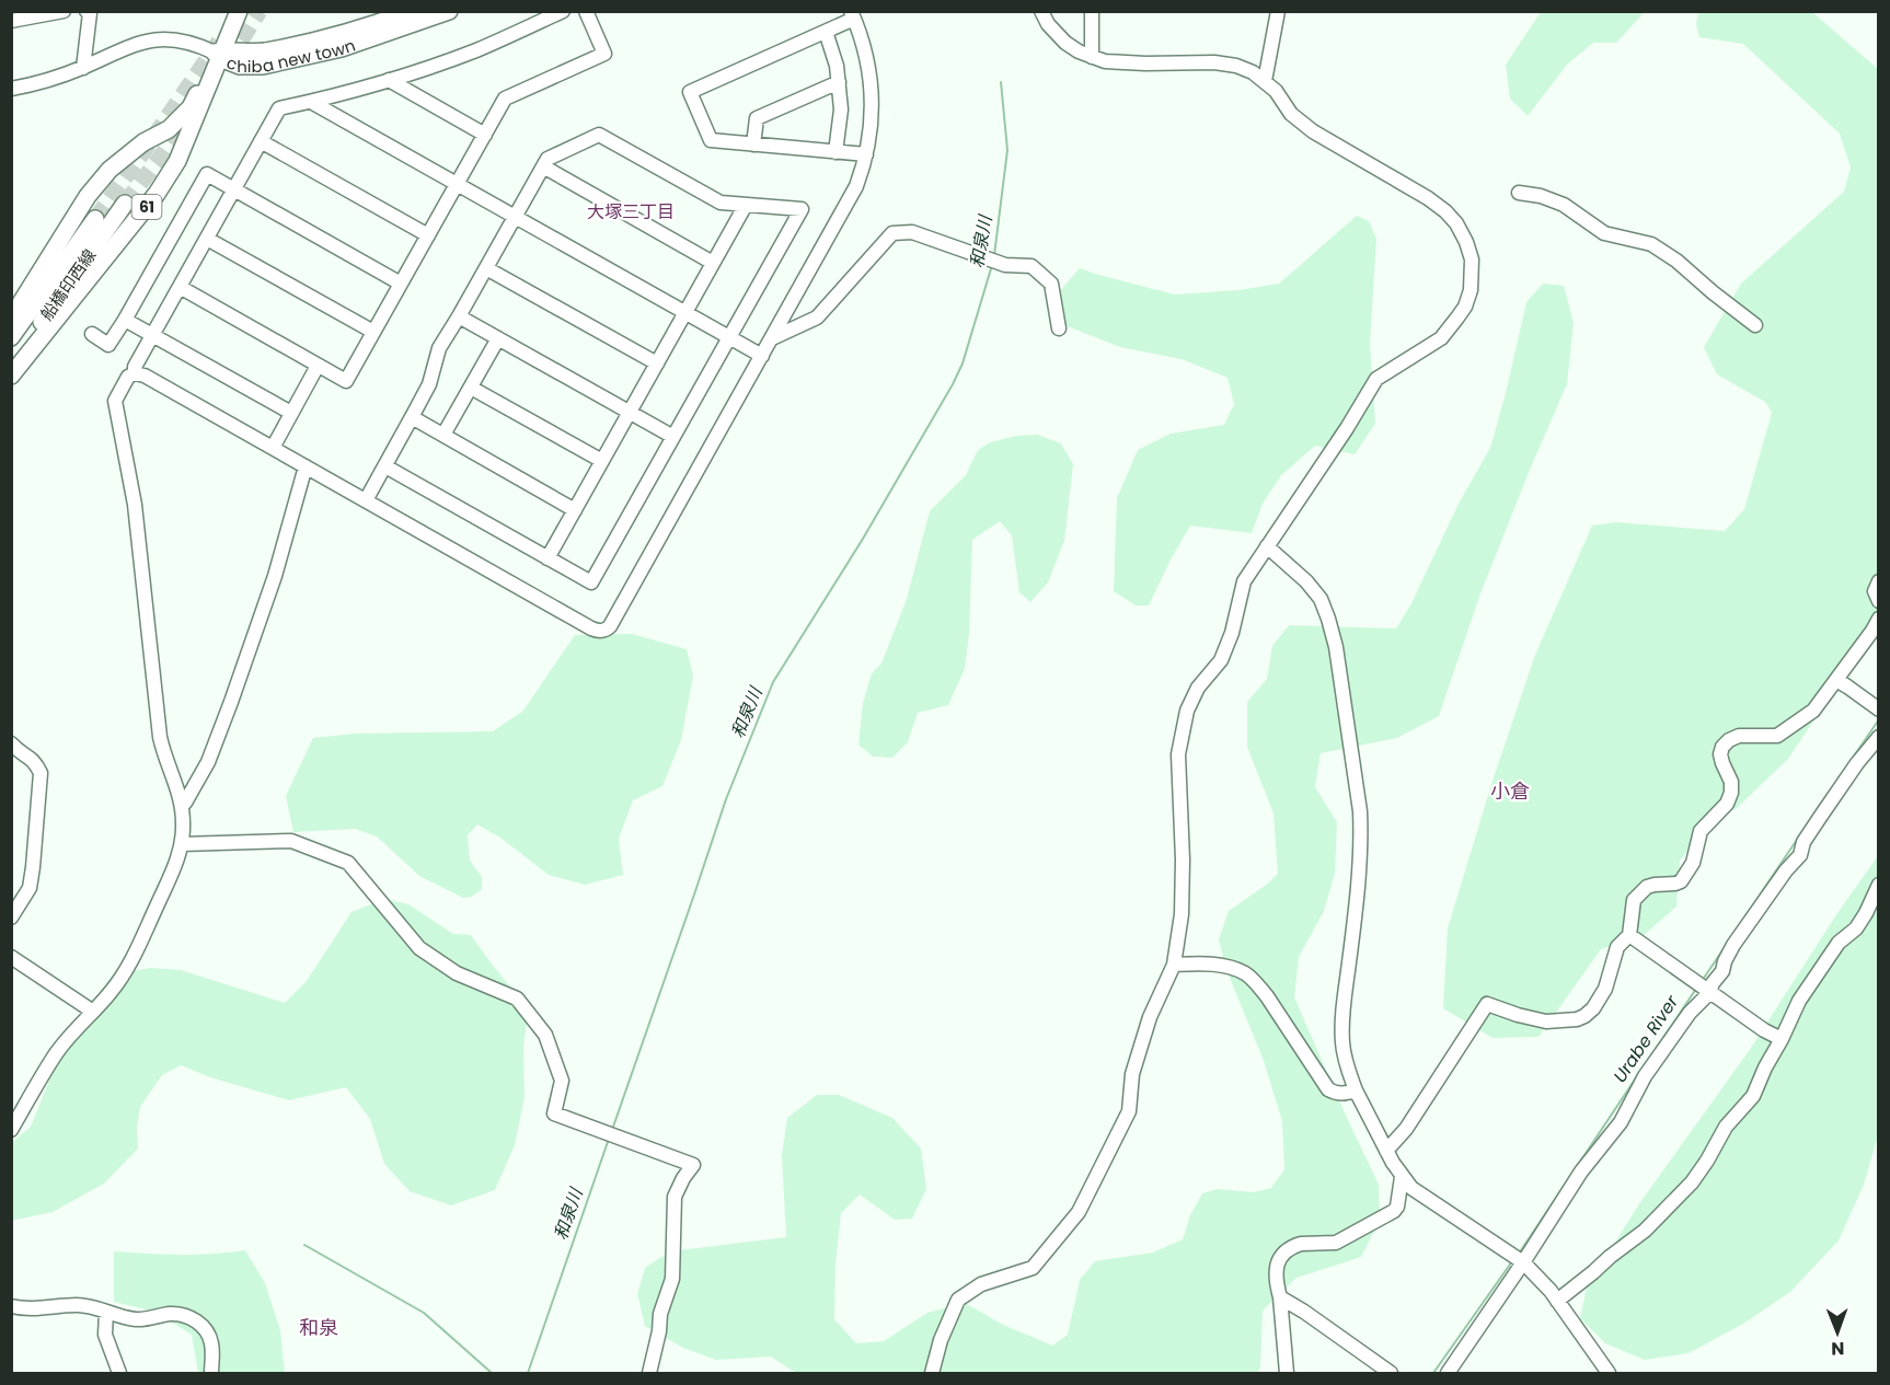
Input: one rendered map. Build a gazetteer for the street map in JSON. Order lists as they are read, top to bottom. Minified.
{"streets":{"main road":["chiba new town","61","船橋印西線"]},"crossings":[["chiba new town","61"]],"districts":["大塚三丁目","小倉","和泉"],"water":["和泉川","Urabe River"],"north":"bottom"}
